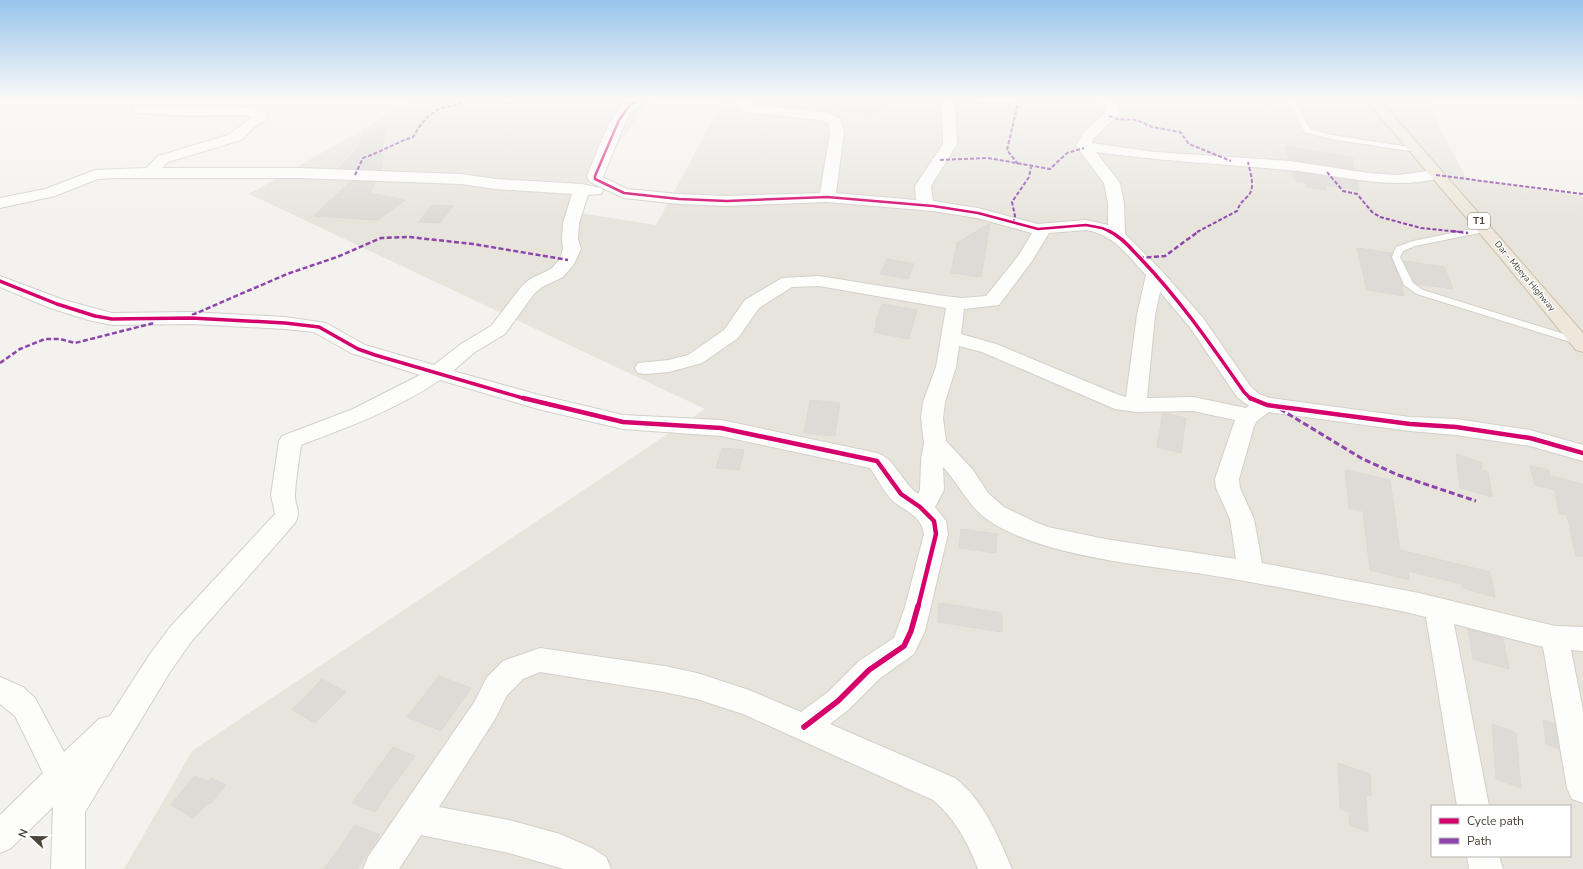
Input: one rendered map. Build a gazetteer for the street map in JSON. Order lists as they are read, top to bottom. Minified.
{"streets":{"highway":["T1","Dar - Mbeya Highway"]},"legend":["Cycle path","Path"],"north":"left"}
